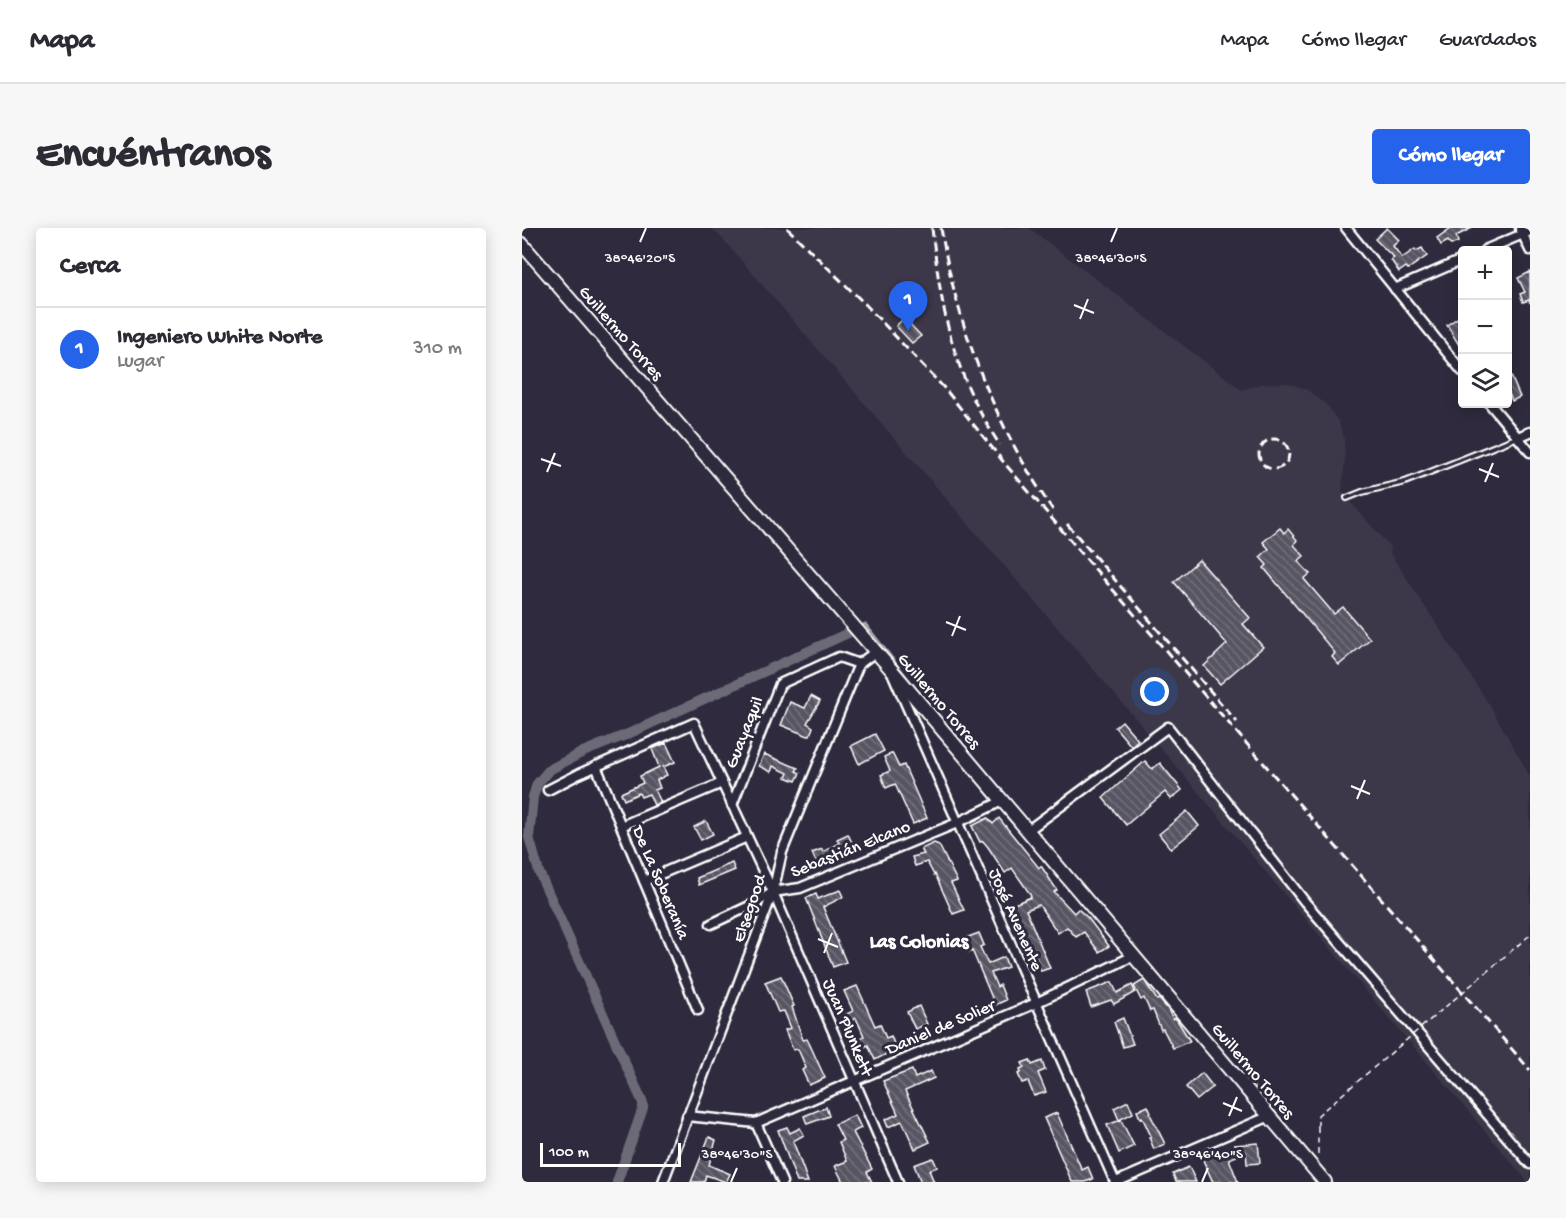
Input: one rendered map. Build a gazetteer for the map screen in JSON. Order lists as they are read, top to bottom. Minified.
{"streets":{"main road":["Guillermo Torres"],"street":["Guayaquil","Sebastián Elcano","De La Soberanía","Elsegood","José Avenente","Daniel de Solier","Juan Plunkett"]},"crossings":[["Guillermo Torres","Sebastián Elcano"],["Guillermo Torres","Elsegood"],["Guillermo Torres","José Avenente"],["Guillermo Torres","Daniel de Solier"],["Guayaquil","Elsegood"],["Guayaquil","Juan Plunkett"],["Sebastián Elcano","Elsegood"],["Sebastián Elcano","José Avenente"],["Sebastián Elcano","Juan Plunkett"],["De La Soberanía","Juan Plunkett"],["Elsegood","Daniel de Solier"],["Elsegood","Juan Plunkett"],["José Avenente","Daniel de Solier"],["Daniel de Solier","Juan Plunkett"]],"districts":["Las Colonias"],"scale_bar":"100 m","page":{"header":"Mapa","nav":["Mapa","Cómo llegar","Guardados"],"buttons":"Cómo llegar","title":"Encuéntranos","heading":"Cerca","map_buttons":["+","−"],"pins":"1","list":[{"mark":"1","name":"Ingeniero White Norte","note":"Lugar","value":"310 m"}],"scale":"100 m"},"coordinates":["38°46'20\"S","38°46'30\"S","38°46'40\"S"]}
